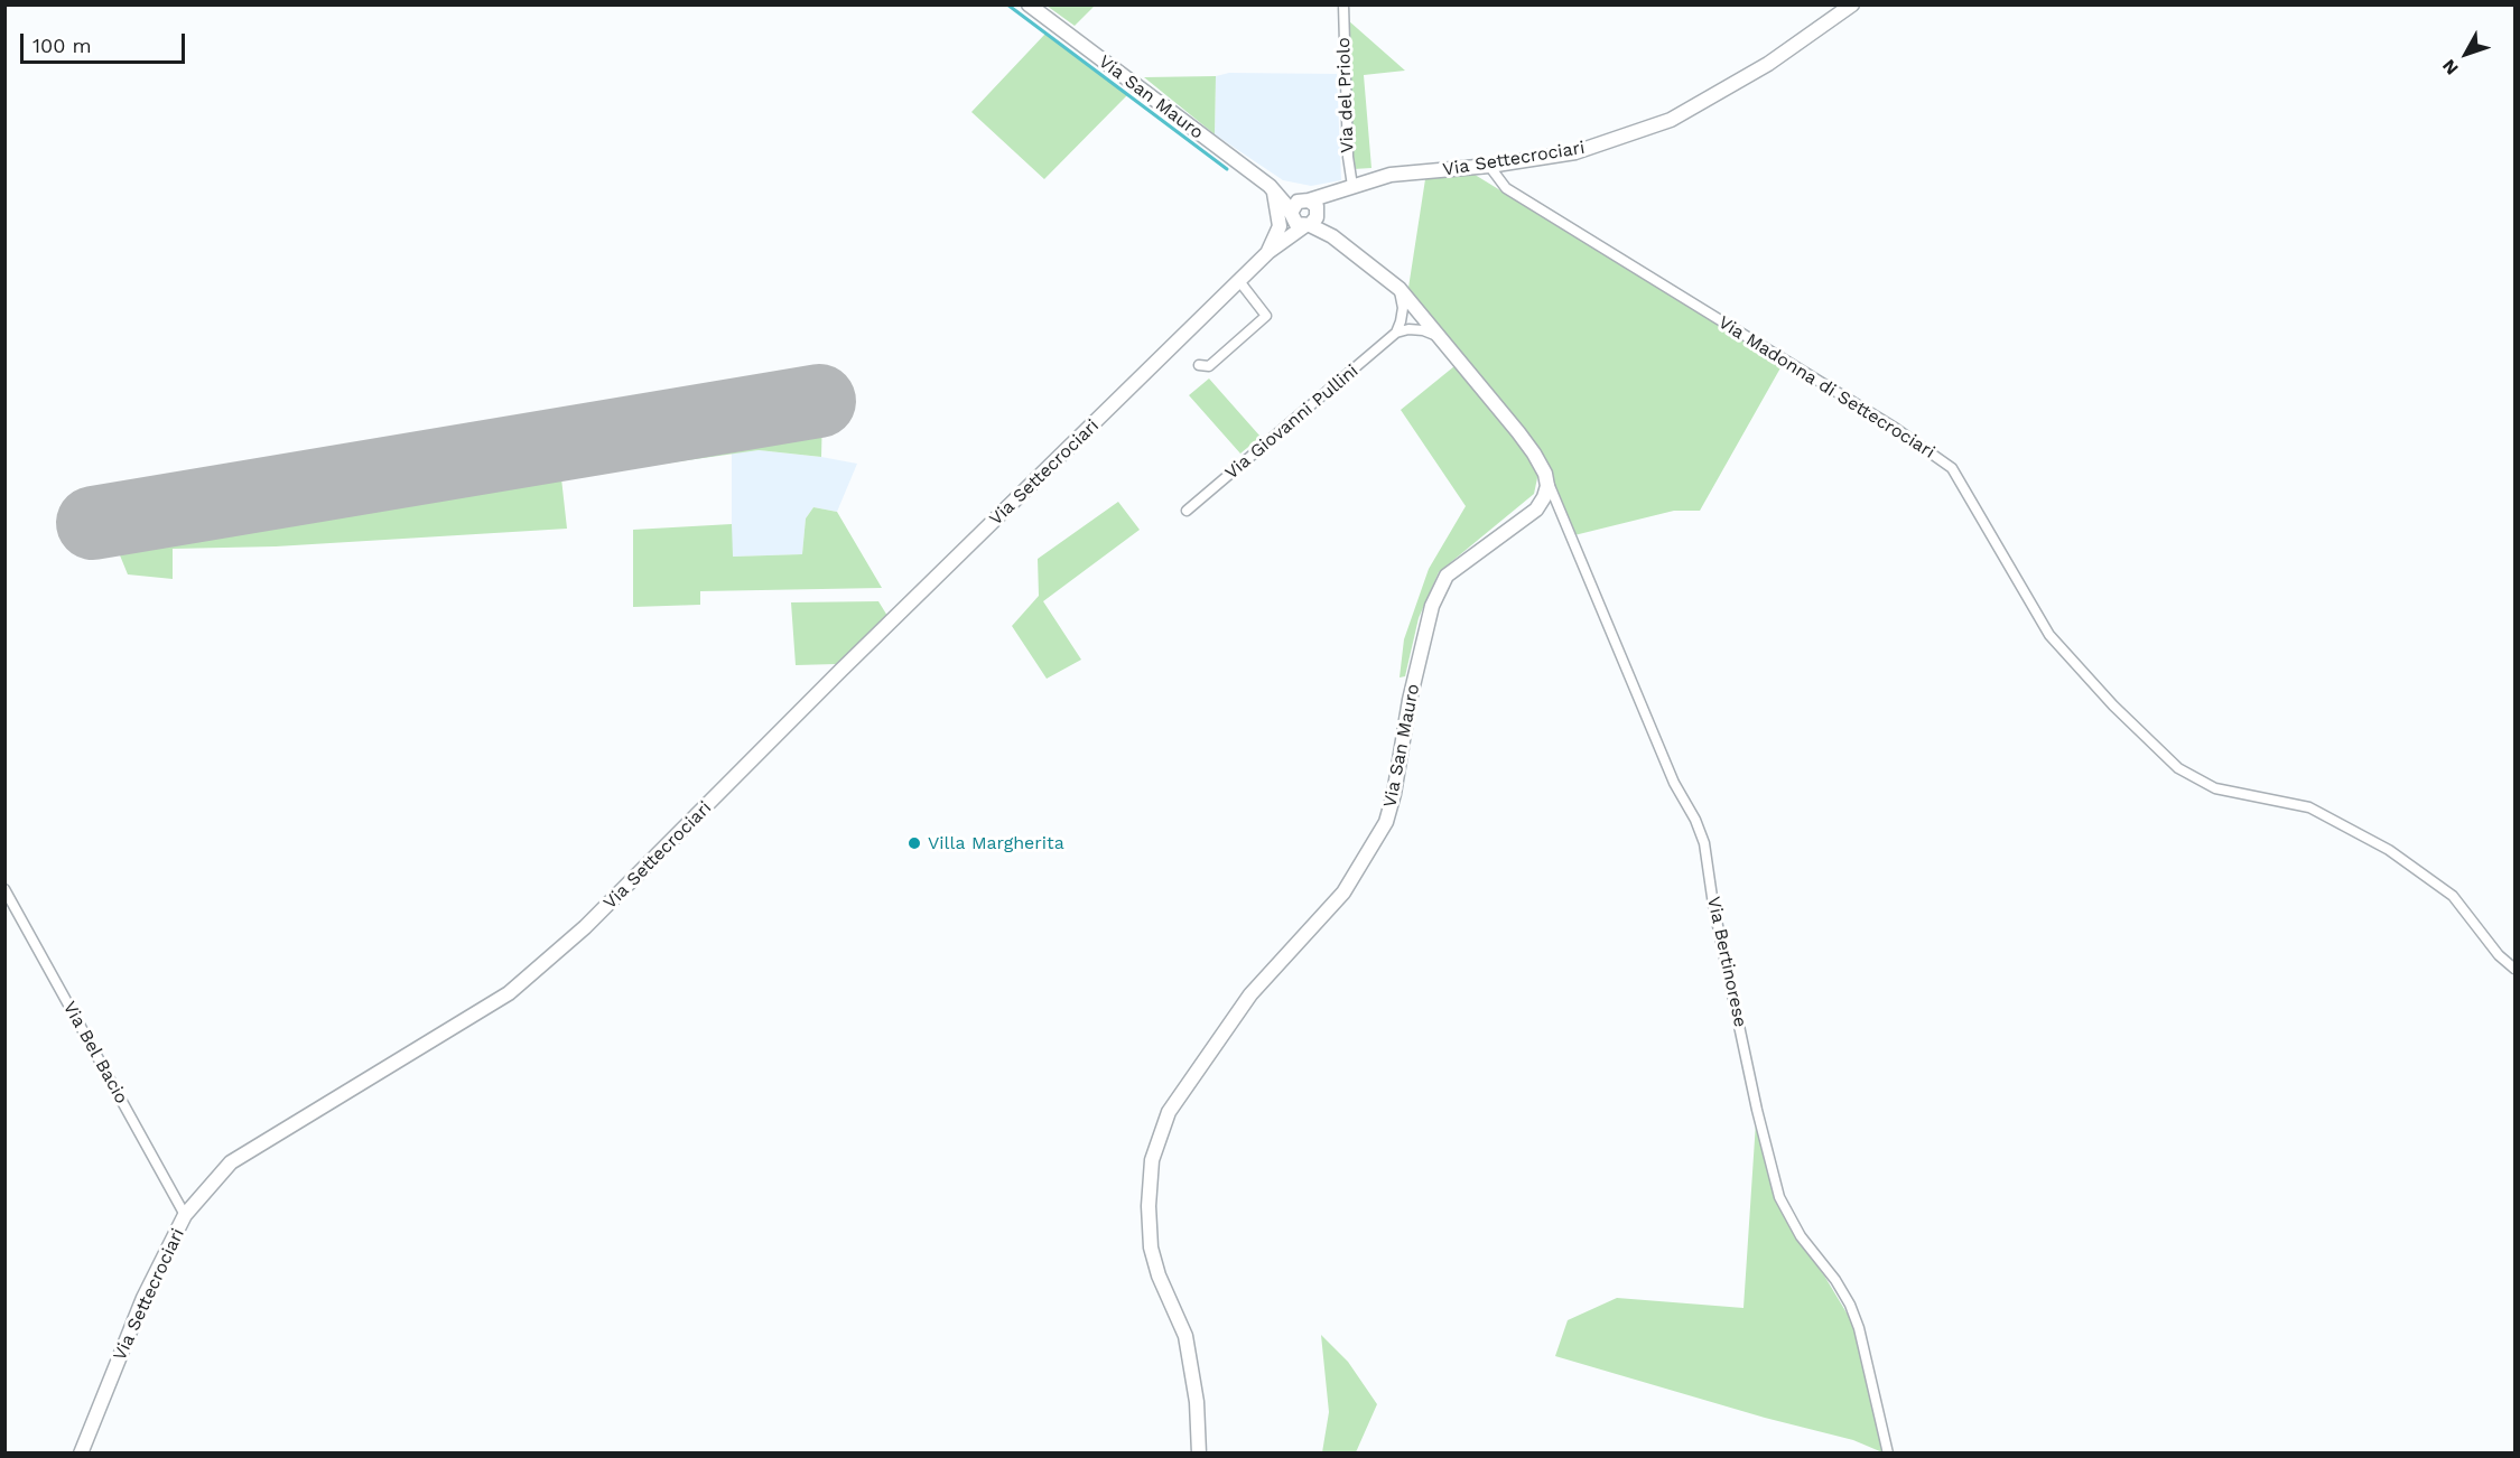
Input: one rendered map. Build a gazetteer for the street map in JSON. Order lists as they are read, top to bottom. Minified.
{"streets":{"main road":["Via San Mauro","Via Settecrociari"],"street":["Via del Priolo","Via Madonna di Settecrociari","Via Giovanni Pullini","Via Bertinorese","Via Bel Bacio"]},"crossings":[["Via del Priolo","Via Settecrociari"],["Via San Mauro","Via Settecrociari"],["Via San Mauro","Via Giovanni Pullini"],["Via San Mauro","Via Bertinorese"],["Via Settecrociari","Via Madonna di Settecrociari"],["Via Settecrociari","Via Bel Bacio"]],"places":["Villa Margherita"],"scale_bar":"100 m","north":"bottom left"}
